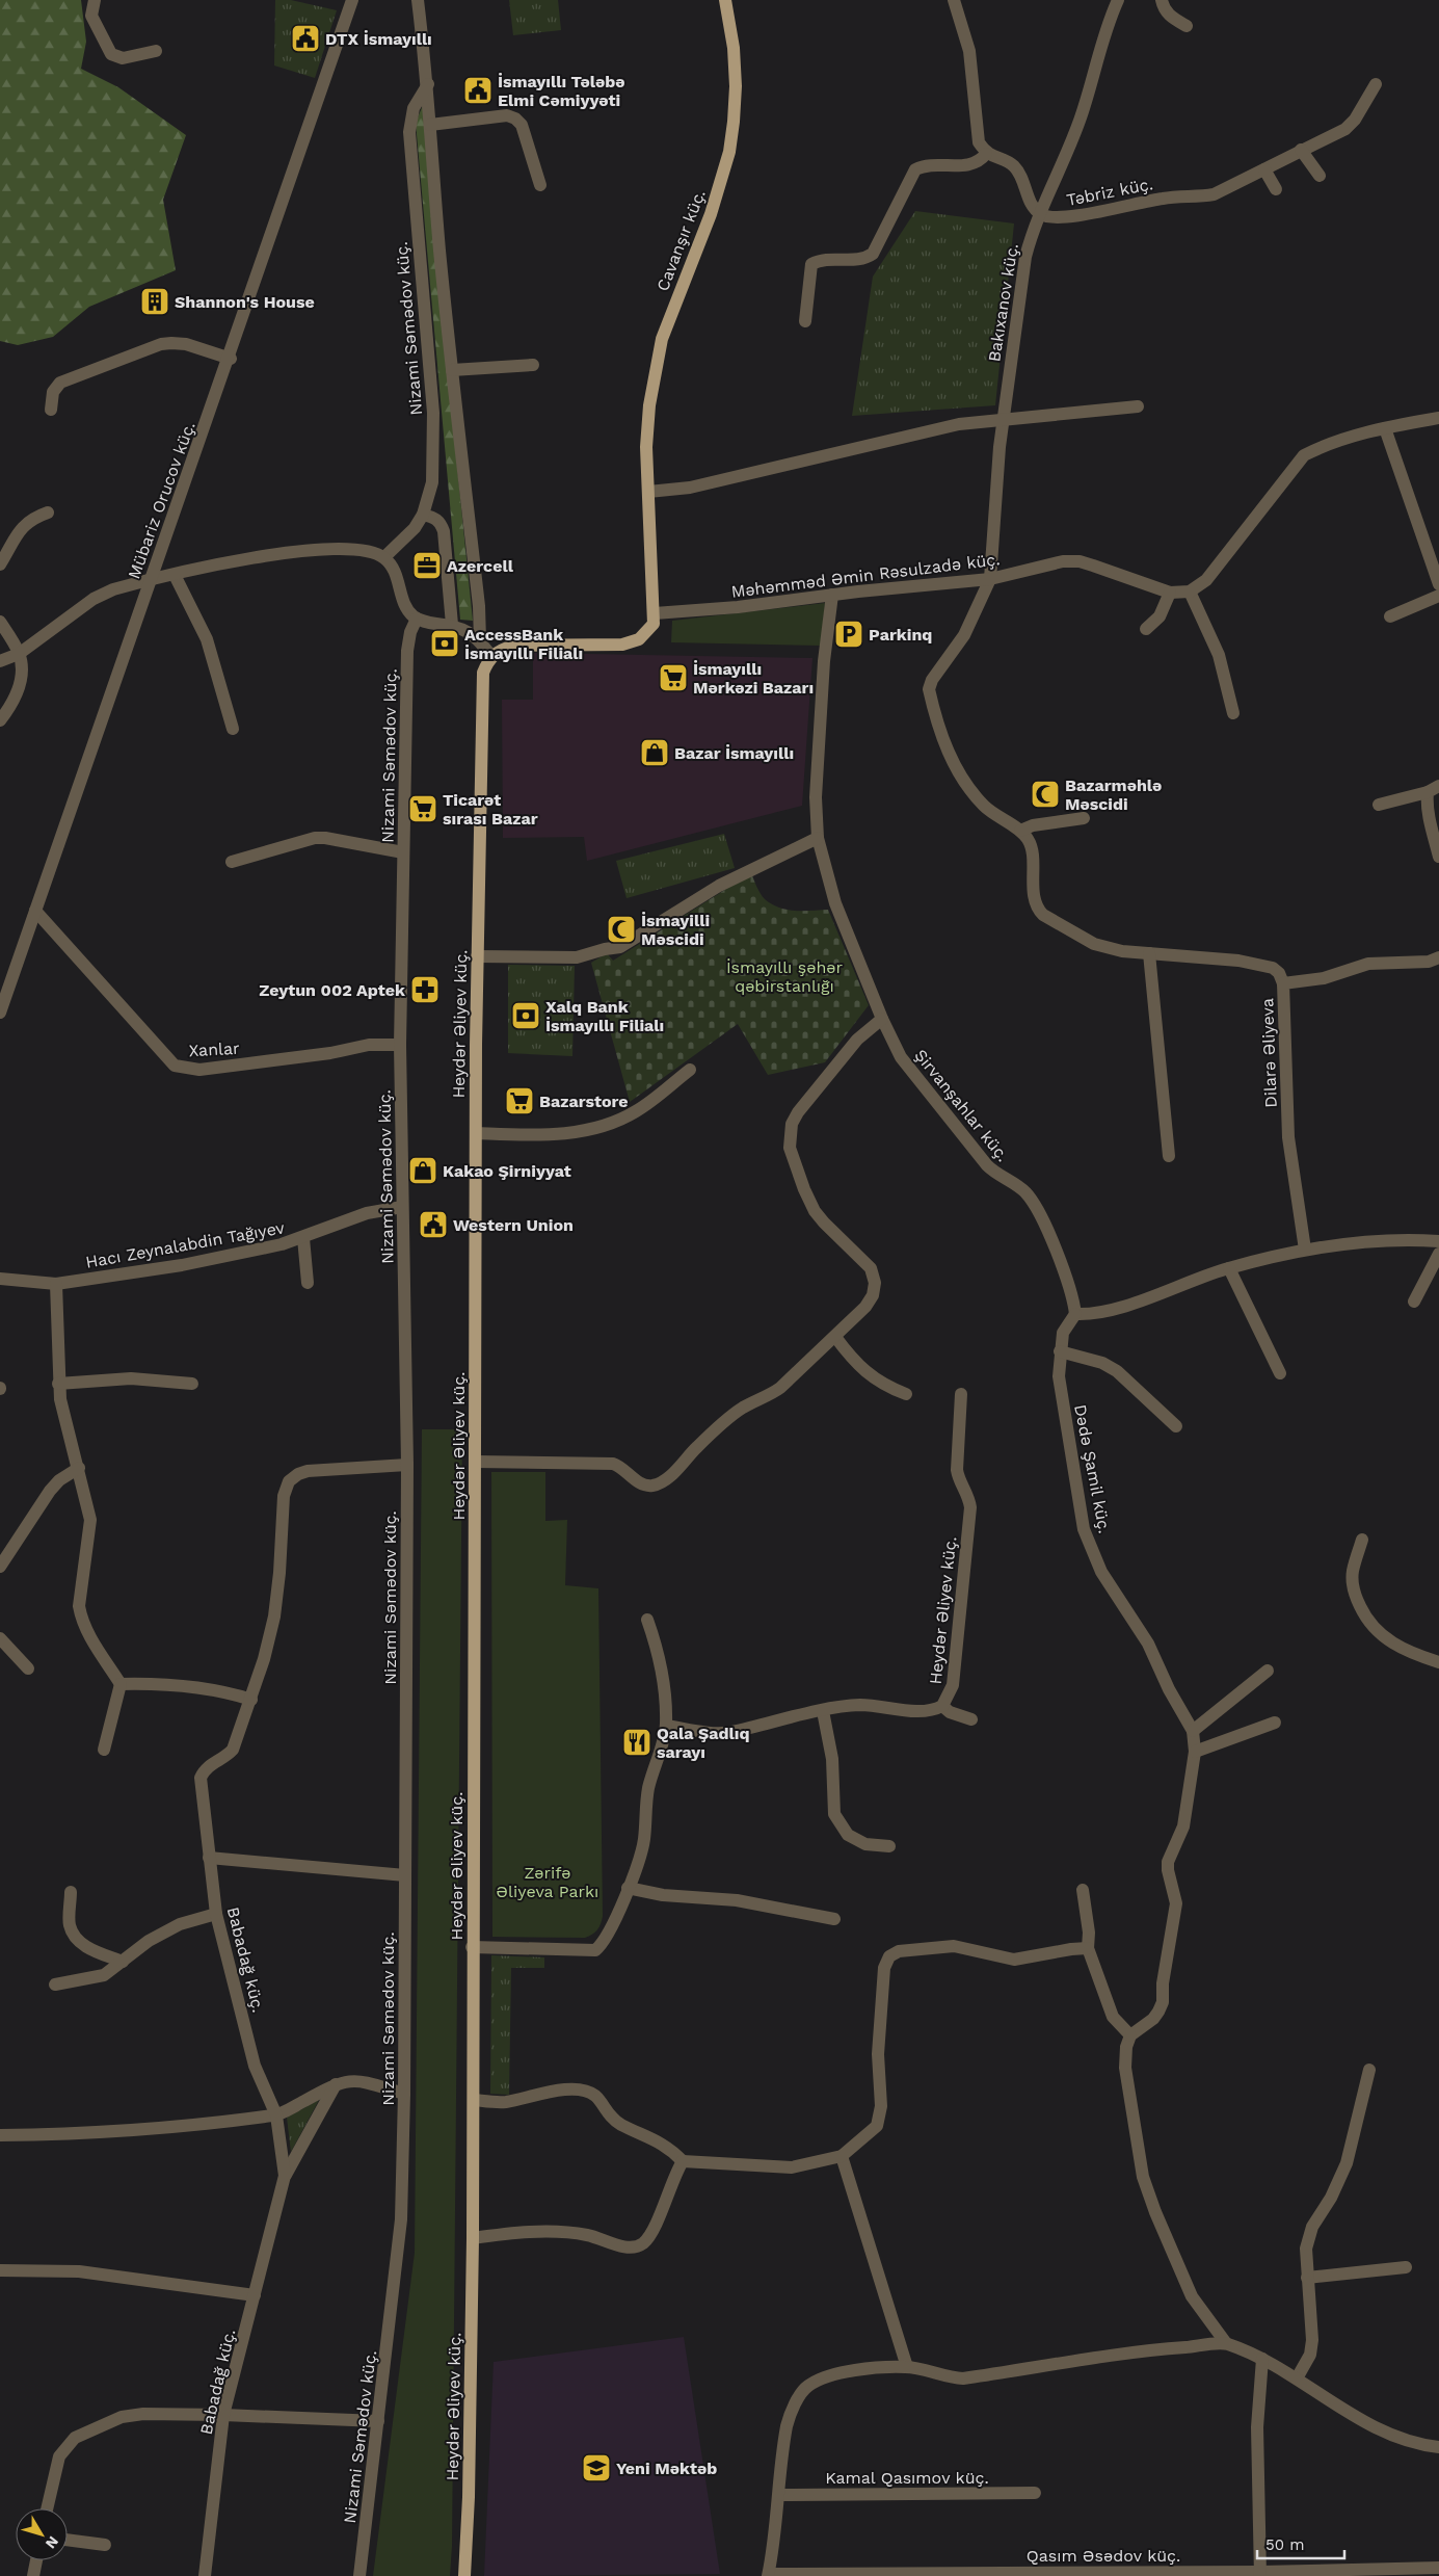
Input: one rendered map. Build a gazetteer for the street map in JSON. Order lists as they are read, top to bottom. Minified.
{"streets":{"main road":["Cavanşır küç.","Heydər Əliyev küç."],"street":["Təbriz küç.","Bakıxanov küç.","Nizami Səmədov küç.","Mübariz Orucov küç.","Məhəmməd Əmin Rəsulzadə küç.","Xanlar","Dilarə Əliyeva","Şirvanşahlar küç.","Hacı Zeynalabdin Tağıyev","Dədə Şamil küç.","Babadağ küç.","Kamal Qasımov küç.","Qasım Əsədov küç."]},"crossings":[["Təbriz küç.","Bakıxanov küç."],["Cavanşır küç.","Məhəmməd Əmin Rəsulzadə küç."],["Cavanşır küç.","Heydər Əliyev küç."],["Bakıxanov küç.","Məhəmməd Əmin Rəsulzadə küç."],["Nizami Səmədov küç.","Xanlar"],["Nizami Səmədov küç.","Hacı Zeynalabdin Tağıyev"],["Nizami Səmədov küç.","Babadağ küç."],["Mübariz Orucov küç.","Xanlar"],["Məhəmməd Əmin Rəsulzadə küç.","Şirvanşahlar küç."],["Şirvanşahlar küç.","Dədə Şamil küç."]],"parks":["İsmayıllı şəhər qəbirstanlığı","Zərifə Əliyeva Parkı"],"places":{"public building":["DTX İsmayıllı","İsmayıllı Tələbə Elmi Cəmiyyəti","Western Union"],"building":["Shannon's House"],"office":["Azercell"],"parking":["Parkinq"],"bank":["AccessBank İsmayıllı Filialı","Xalq Bank İsmayıllı Filialı"],"supermarket":["İsmayıllı Mərkəzi Bazarı","Ticarət sırası Bazar","Bazarstore"],"shop":["Bazar İsmayıllı","Kakao Şirniyyat"],"mosque":["Bazarməhlə Məscidi","İsmayilli Məscidi"],"pharmacy":["Zeytun 002 Aptek"],"restaurant":["Qala Şadlıq sarayı"],"school or university":["Yeni Məktəb"]},"scale_bar":"50 m","north":"bottom right"}
